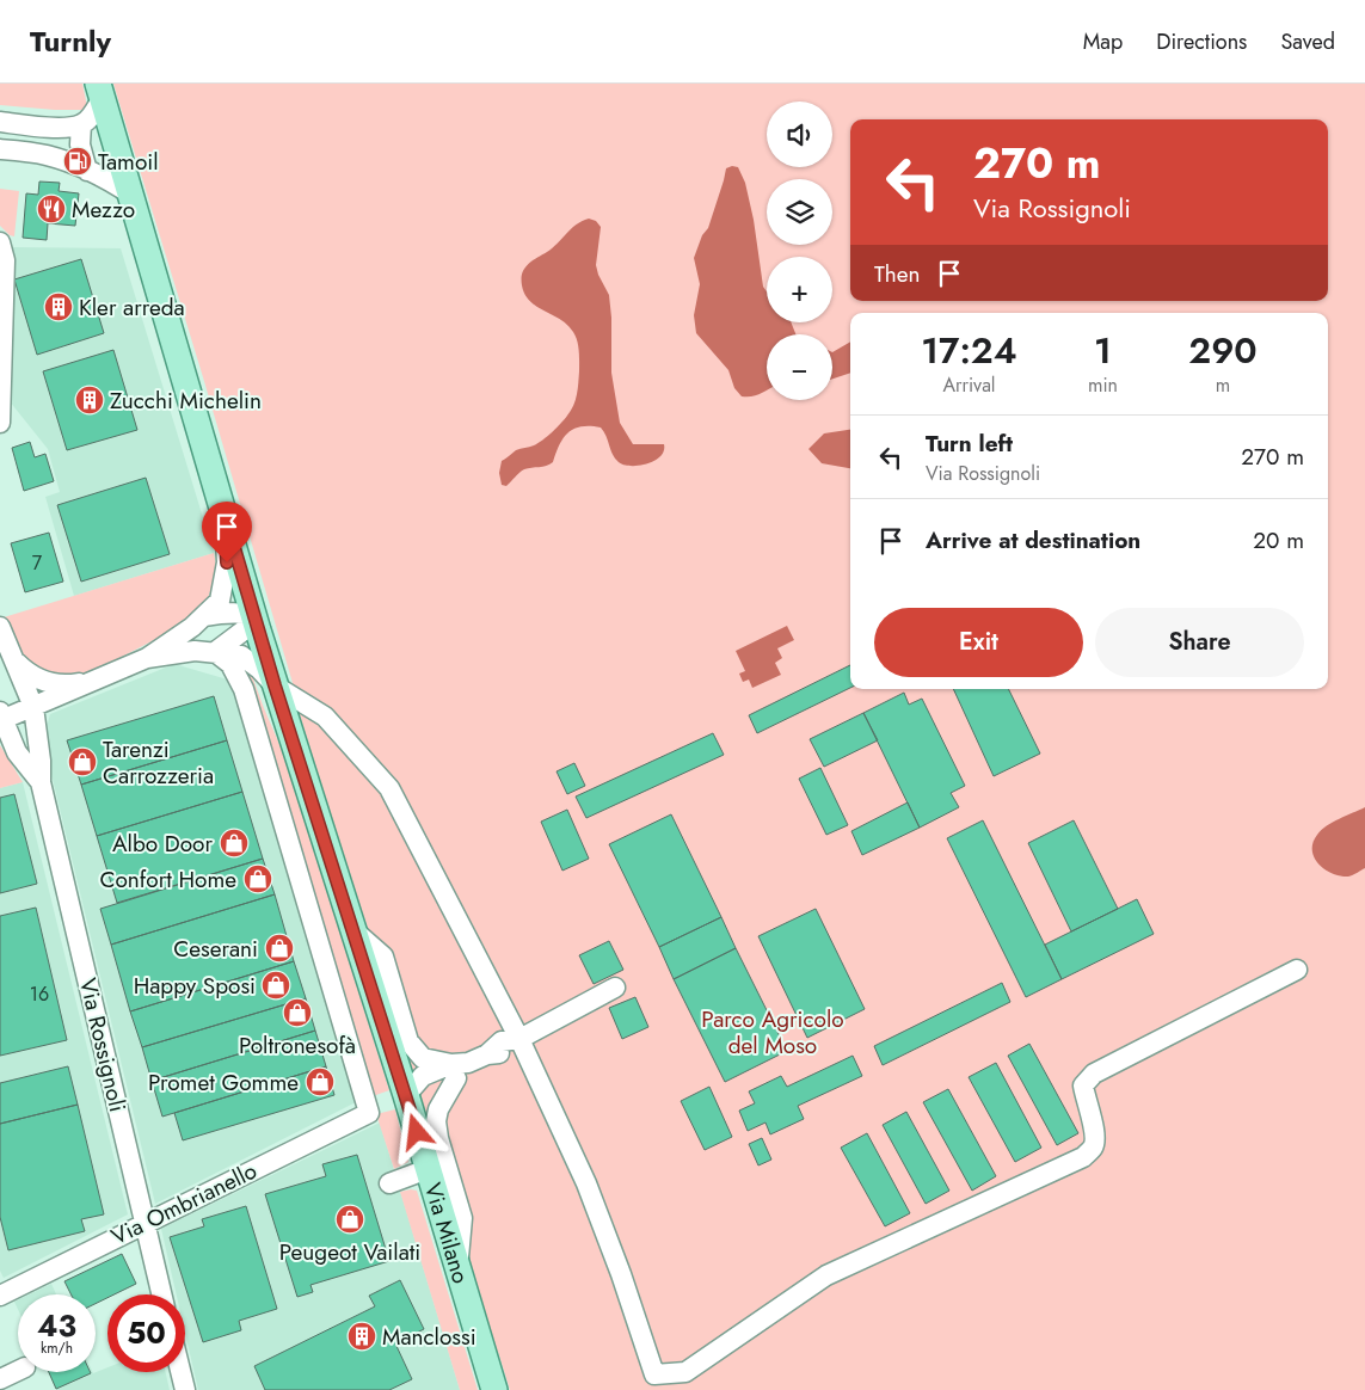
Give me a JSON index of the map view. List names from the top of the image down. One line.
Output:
{"streets":{"main road":["Via Milano"],"street":["Via Rossignoli","Via Ombrianello"]},"crossings":[["Via Rossignoli","Via Ombrianello"],["Via Rossignoli","Via Milano"]],"parks":["Parco Agricolo del Moso"],"places":{"fuel station":["Tamoil"],"restaurant":["Mezzo"],"building":["Kler arreda","Zucchi Michelin","Manclossi"],"shop":["Tarenzi Carrozzeria","Albo Door","Confort Home","Ceserani","Happy Sposi","Poltronesofà","Promet Gomme","Peugeot Vailati"]},"house_numbers":["7","16"],"page":{"header":"Turnly","nav":["Map","Directions","Saved"],"map_buttons":["+","−"],"turn":["270 m","Via Rossignoli"],"then":"Then","eta":["17:24","Arrival","1","min","290","m"],"list":[{"name":"Turn left","note":"Via Rossignoli","value":"270 m"},{"name":"Arrive at destination","value":"20 m"}],"buttons":["Exit","Share"],"speed":"43 km/h","limit":"50"}}
